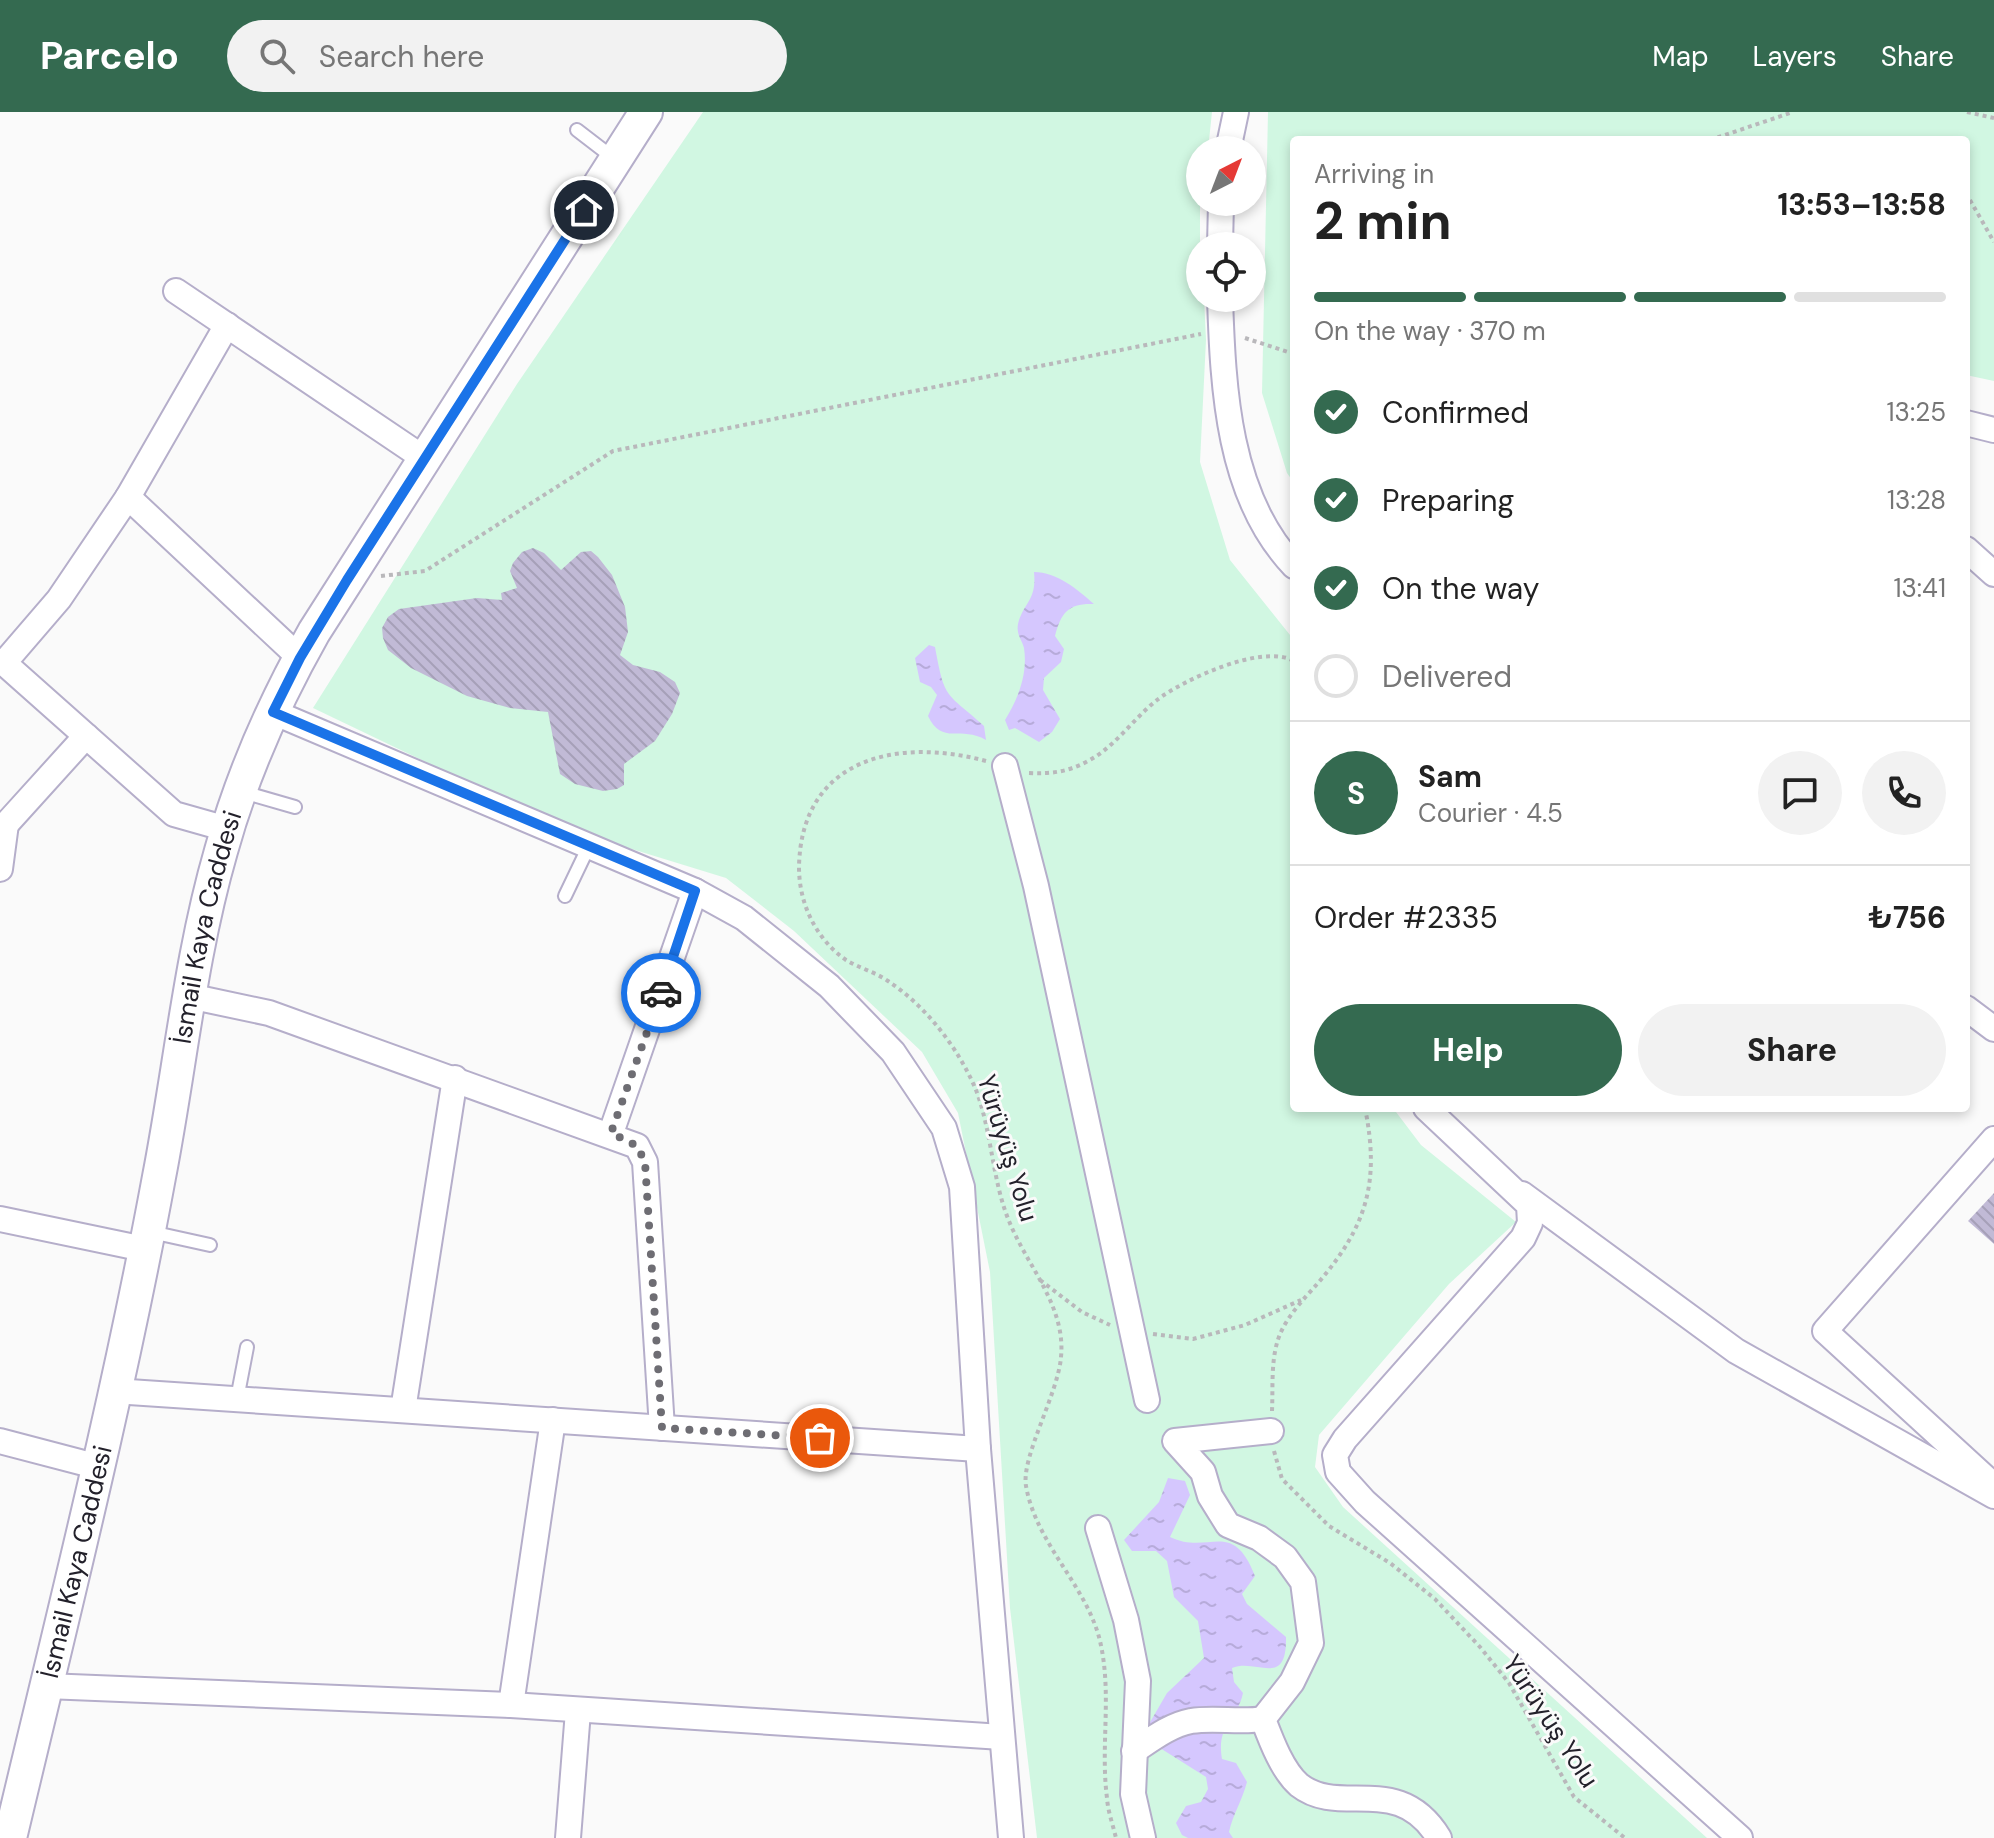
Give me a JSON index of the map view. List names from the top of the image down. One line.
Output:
{"streets":{"street":["İsmail Kaya Caddesi"],"path":["Yürüyüş Yolu"]},"north":"top right","page":{"header":"Parcelo","search":"Search here","nav":["Map","Layers","Share"],"heading":["2 min","Arriving in","13:53–13:58"],"panel":["Sam","Courier · 4.5","Order #2335","₺756"],"bar":"On the way · 370 m","list":[["Confirmed","13:25"],["Preparing","13:28"],["On the way","13:41"],"Delivered"],"round":"S","buttons":["Help","Share"]}}
